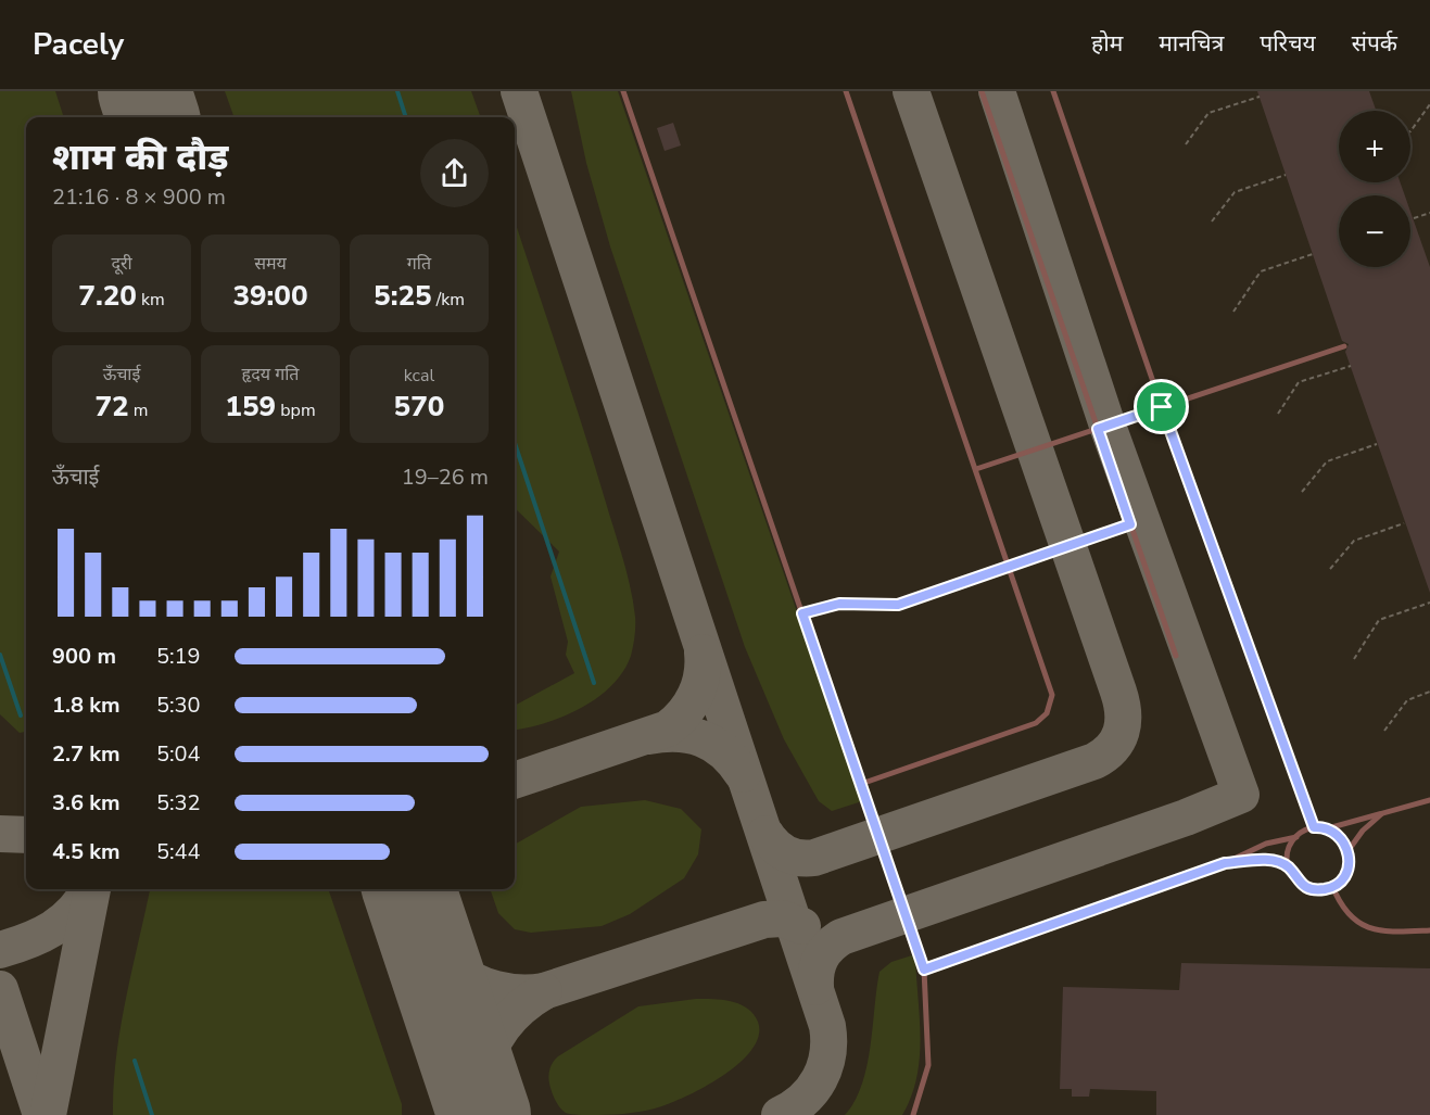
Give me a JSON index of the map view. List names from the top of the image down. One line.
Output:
{"page":{"header":"Pacely","nav":["होम","मानचित्र","परिचय","संपर्क"],"map_buttons":["+","−"],"heading":["शाम की दौड़","21:16 · 8 × 900 m"],"stats":[["दूरी","7.20 km"],["समय","39:00"],["गति","5:25 /km"],["ऊँचाई","72 m"],["हृदय गति","159 bpm"],["kcal","570"]],"chart":["ऊँचाई","19–26 m"],"list":[{"name":"900 m","note":"5:19"},{"name":"1.8 km","note":"5:30"},{"name":"2.7 km","note":"5:04"},{"name":"3.6 km","note":"5:32"},{"name":"4.5 km","note":"5:44"}]}}
